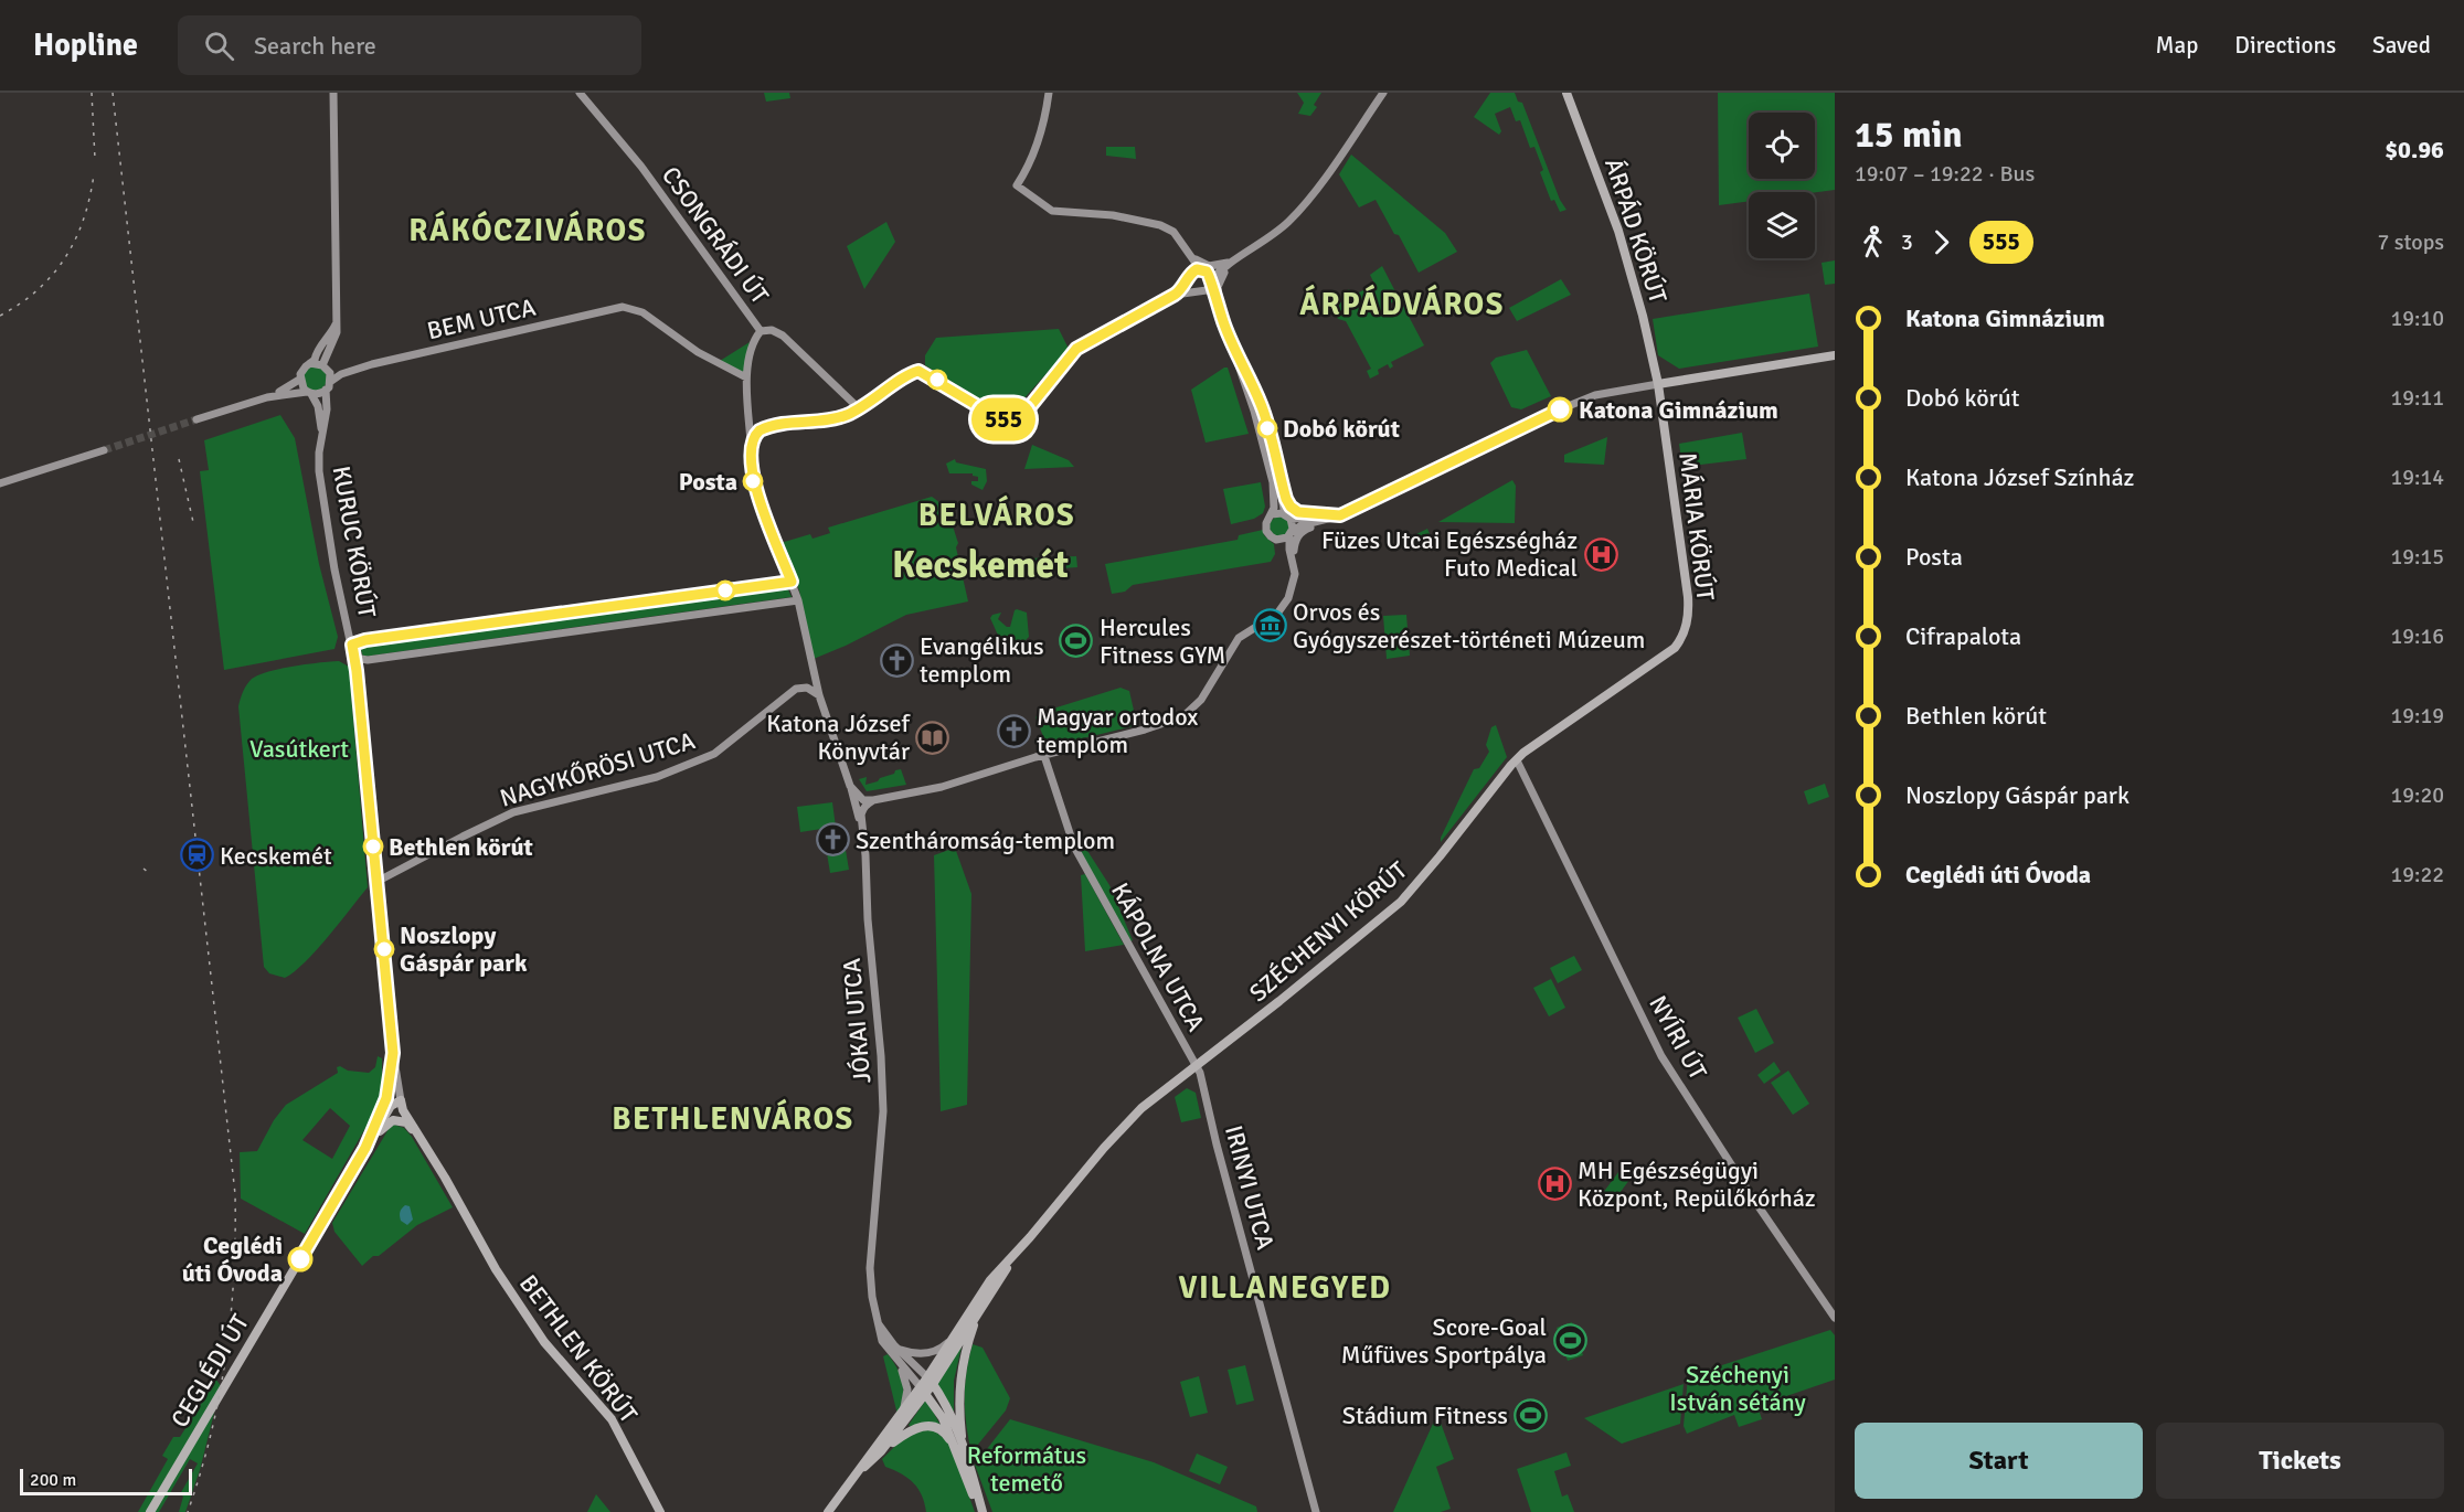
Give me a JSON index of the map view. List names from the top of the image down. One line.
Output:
{"streets":{"main road":["ÁRPÁD KÖRÚT","MÁRIA KÖRÚT","SZÉCHENYI KÖRÚT","BETHLEN KÖRÚT","CEGLÉDI ÚT"],"street":["CSONGRÁDI ÚT","BEM UTCA","KURUC KÖRÚT","NAGYKŐRÖSI UTCA","KÁPOLNA UTCA","JÓKAI UTCA","NYÍRI ÚT","IRINYI UTCA"]},"crossings":[["ÁRPÁD KÖRÚT","MÁRIA KÖRÚT"],["BEM UTCA","KURUC KÖRÚT"],["MÁRIA KÖRÚT","SZÉCHENYI KÖRÚT"],["SZÉCHENYI KÖRÚT","KÁPOLNA UTCA"],["SZÉCHENYI KÖRÚT","JÓKAI UTCA"],["SZÉCHENYI KÖRÚT","NYÍRI ÚT"],["SZÉCHENYI KÖRÚT","IRINYI UTCA"],["KÁPOLNA UTCA","IRINYI UTCA"]],"districts":["RÁKÓCZIVÁROS","ÁRPÁDVÁROS","BELVÁROS","Kecskemét","BETHLENVÁROS","VILLANEGYED"],"parks":["Vasútkert","Széchenyi István sétány","Református temető"],"places":{"other":["Katona Gimnázium","Dobó körút","Posta","Bethlen körút","Noszlopy Gáspár park","Ceglédi úti Óvoda"],"hospital":["Füzes Utcai Egészségház Futo Medical","MH Egészségügyi Központ, Repülőkórház"],"museum":["Orvos és Gyógyszerészet-történeti Múzeum"],"sports":["Hercules Fitness GYM","Score-Goal Műfüves Sportpálya","Stádium Fitness"],"church":["Evangélikus templom","Magyar ortodox templom","Szentháromság-templom"],"library":["Katona József Könyvtár"],"station":["Kecskemét"]},"lines":["bus line 555"],"scale_bar":"200 m","page":{"header":"Hopline","search":"Search here","nav":["Map","Directions","Saved"],"on_map":"555","heading":["15 min","19:07 – 19:22 · Bus","$0.96"],"legs":["3","555","7 stops"],"list":[{"name":"Katona Gimnázium","value":"19:10"},{"name":"Dobó körút","value":"19:11"},{"name":"Katona József Színház","value":"19:14"},{"name":"Posta","value":"19:15"},{"name":"Cifrapalota","value":"19:16"},{"name":"Bethlen körút","value":"19:19"},{"name":"Noszlopy Gáspár park","value":"19:20"},{"name":"Ceglédi úti Óvoda","value":"19:22"}],"buttons":["Start","Tickets"],"scale":"200 m"}}
